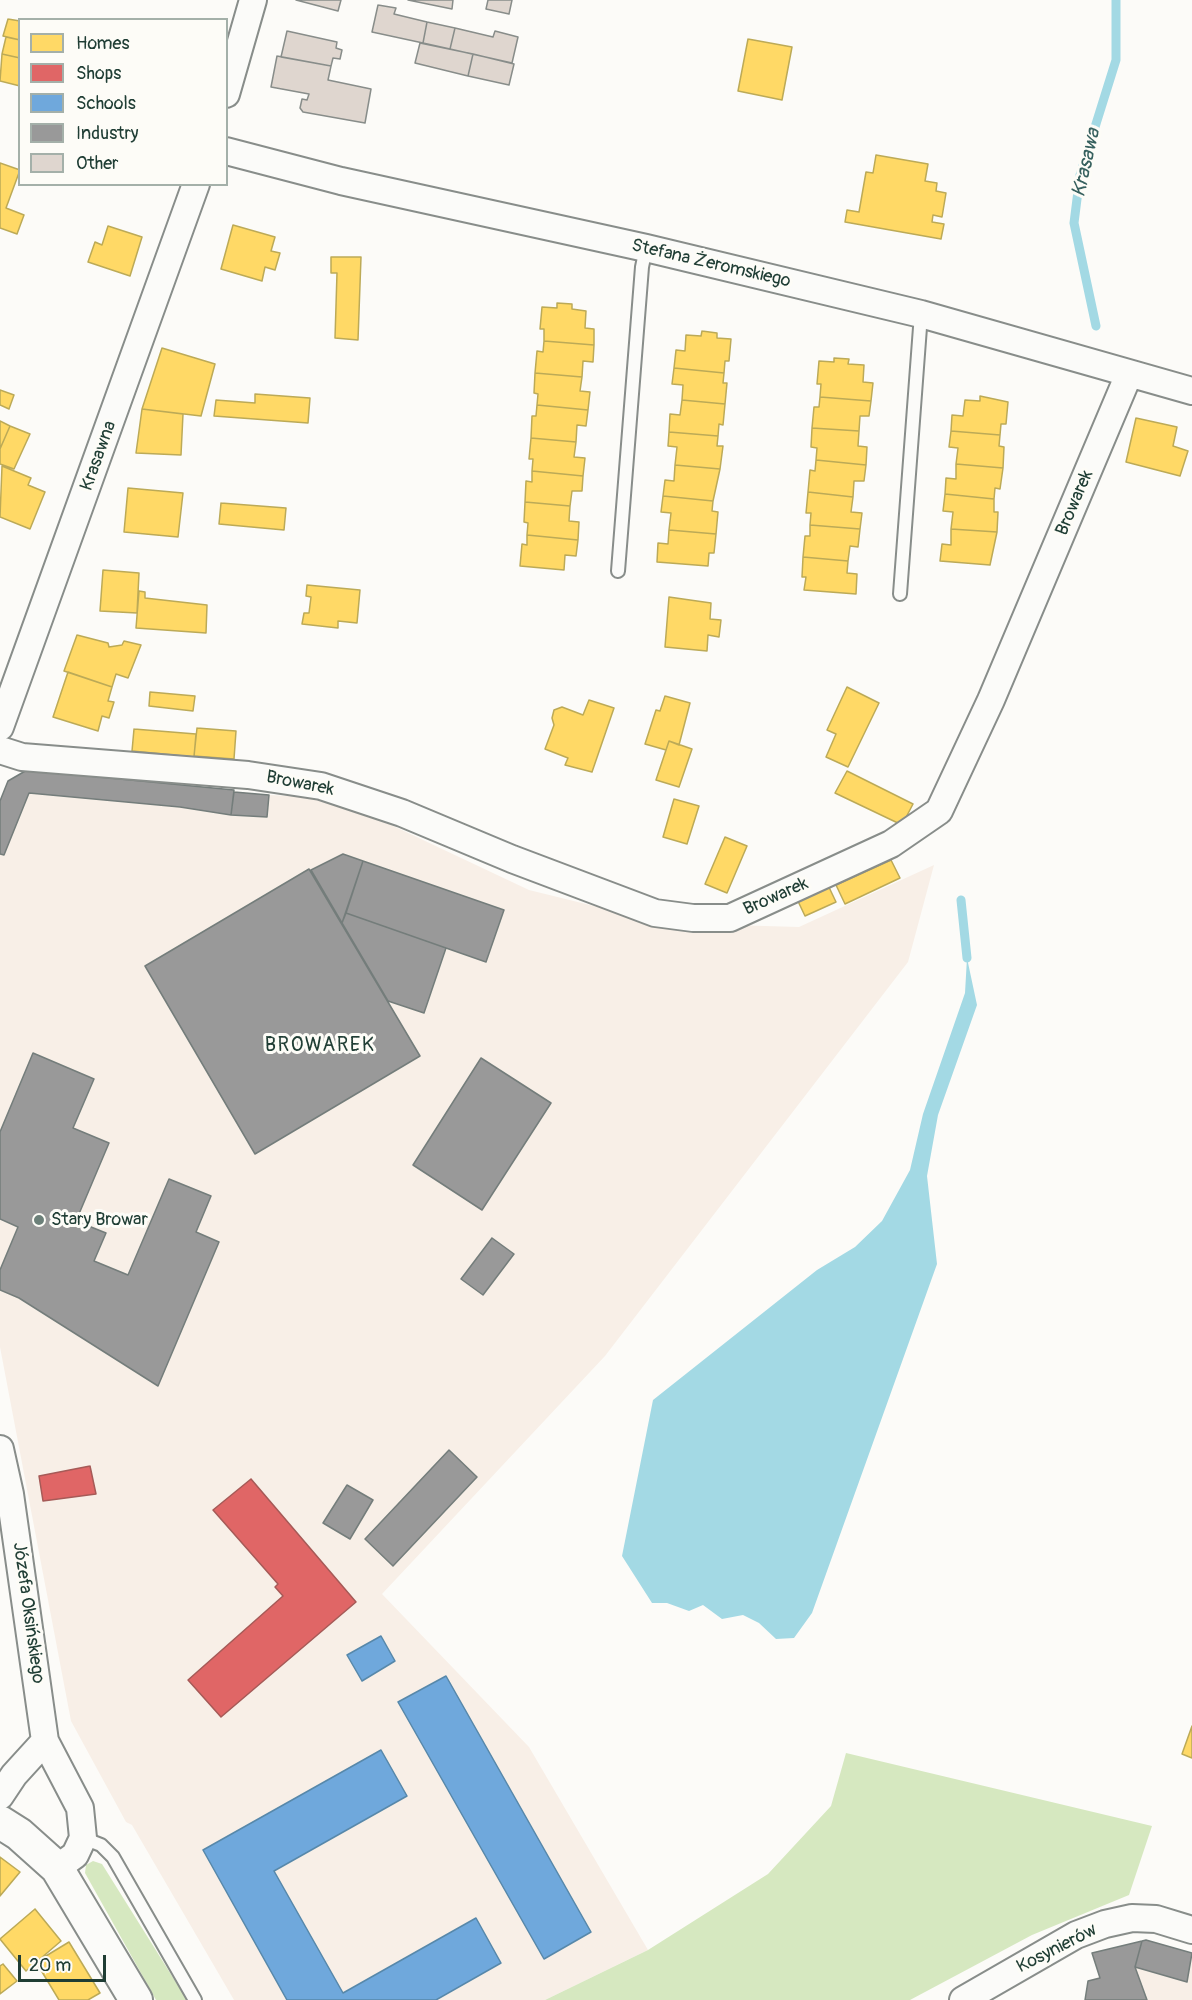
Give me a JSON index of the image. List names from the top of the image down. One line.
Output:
{"streets":{"street":["Stefana Żeromskiego","Krasawna","Browarek","Józefa Oksińskiego","Kosynierów"]},"crossings":[["Stefana Żeromskiego","Browarek"]],"districts":["BROWAREK"],"water":["Krasawa"],"places":["Stary Browar"],"legend":["Homes","Shops","Schools","Industry","Other"],"scale_bar":"20 m"}
